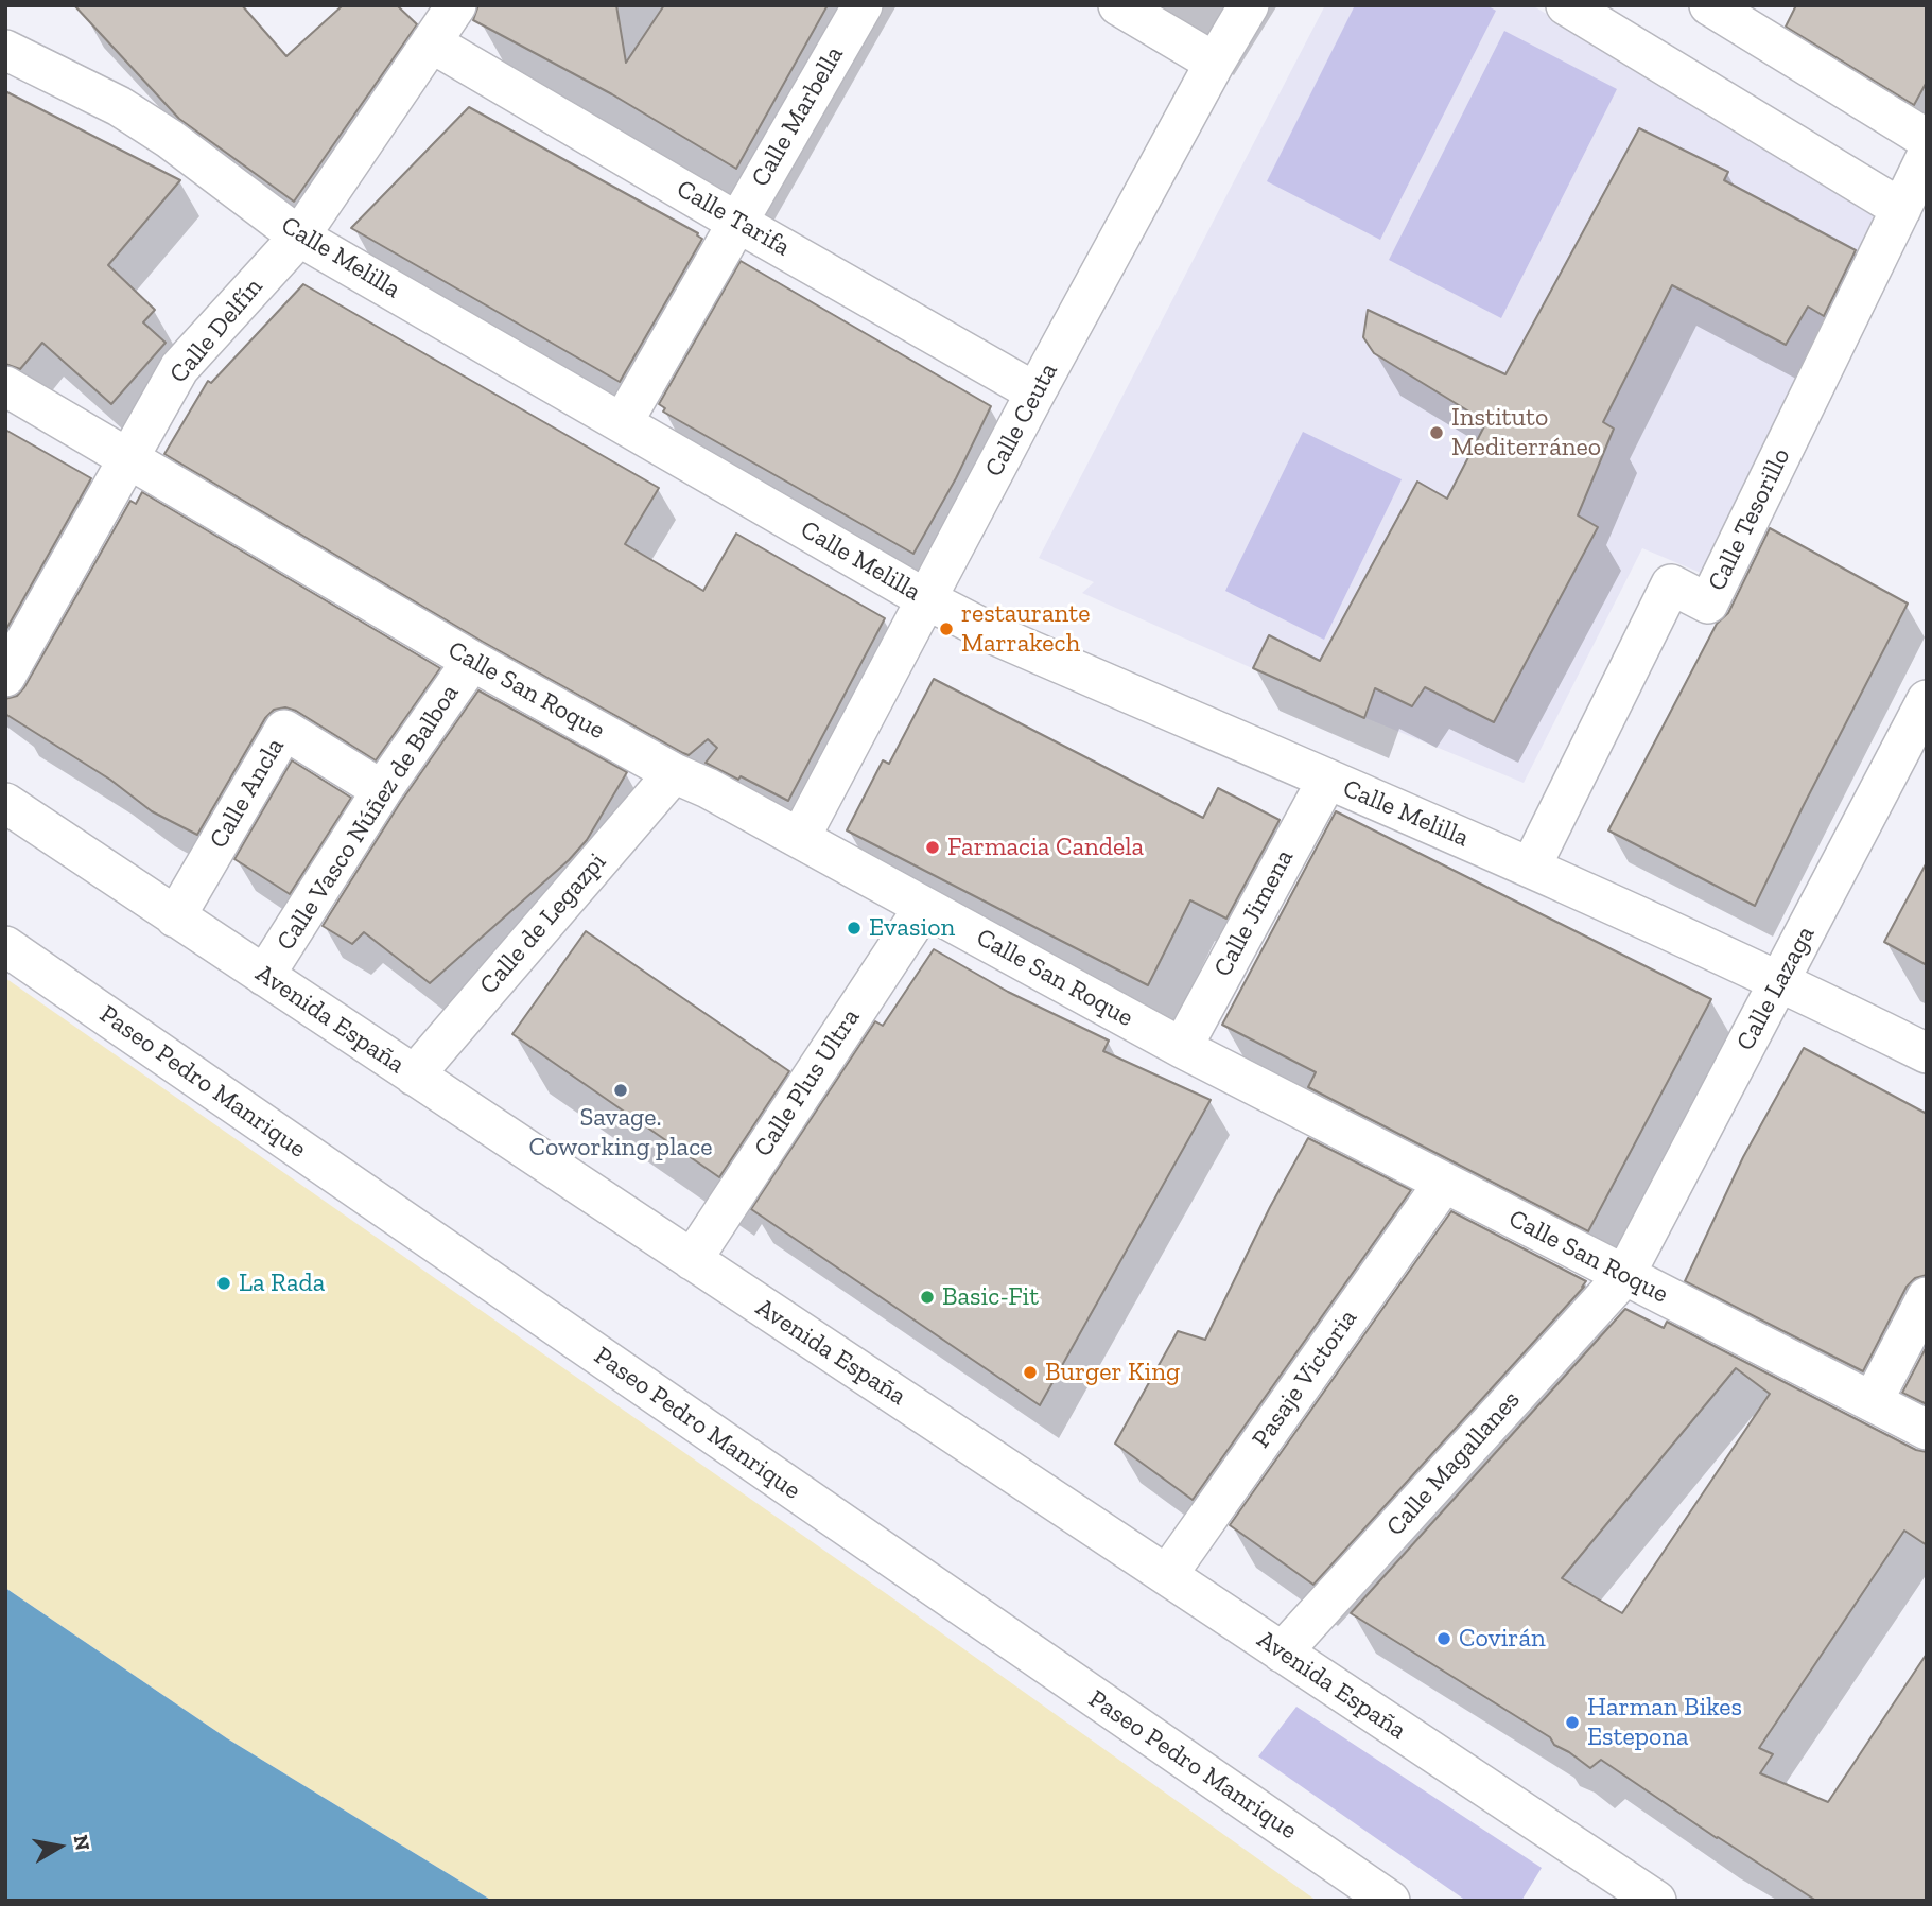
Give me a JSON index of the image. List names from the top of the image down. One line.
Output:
{"streets":{"street":["Calle Marbella","Calle Tarifa","Calle Melilla","Calle Delfín","Calle Ceuta","Calle Tesorillo","Calle San Roque","Calle Ancla","Calle Vasco Núñez de Balboa","Calle Jimena","Calle de Legazpi","Calle Lazaga","Avenida España","Paseo Pedro Manrique","Calle Plus Ultra","Pasaje Victoria","Calle Magallanes"]},"crossings":[["Calle Marbella","Calle Tarifa"],["Calle Marbella","Calle Melilla"],["Calle Tarifa","Calle Delfín"],["Calle Tarifa","Calle Ceuta"],["Calle Melilla","Calle Delfín"],["Calle Melilla","Calle Ceuta"],["Calle Melilla","Calle Tesorillo"],["Calle Melilla","Calle Jimena"],["Calle Melilla","Calle Lazaga"],["Calle Delfín","Calle San Roque"],["Calle Ceuta","Calle San Roque"],["Calle San Roque","Calle Vasco Núñez de Balboa"],["Calle San Roque","Calle Jimena"],["Calle San Roque","Calle de Legazpi"],["Calle San Roque","Calle Lazaga"],["Calle San Roque","Calle Plus Ultra"],["Calle San Roque","Pasaje Victoria"],["Calle San Roque","Calle Magallanes"],["Calle Ancla","Calle Vasco Núñez de Balboa"],["Calle Ancla","Avenida España"],["Calle Vasco Núñez de Balboa","Avenida España"],["Calle de Legazpi","Avenida España"],["Calle Lazaga","Calle Magallanes"],["Avenida España","Calle Plus Ultra"],["Avenida España","Pasaje Victoria"],["Avenida España","Calle Magallanes"]],"places":["Instituto Mediterráneo","restaurante Marrakech","Farmacia Candela","Evasion","Savage. Coworking place","La Rada","Basic-Fit","Burger King","Covirán","Harman Bikes Estepona"],"north":"right"}
